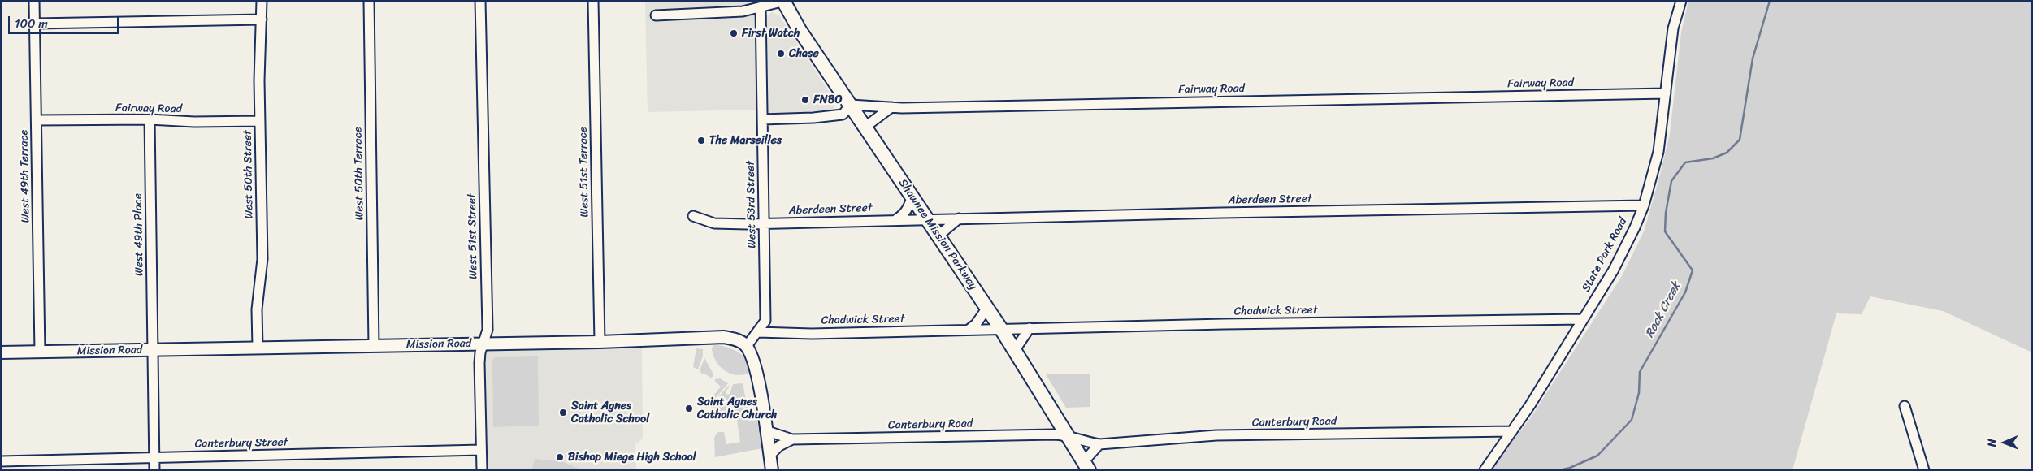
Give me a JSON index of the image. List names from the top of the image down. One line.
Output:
{"streets":{"highway":["Shawnee Mission Parkway"],"main road":["Mission Road"],"street":["Fairway Road","West 51st Terrace","West 50th Terrace","West 50th Street","West 49th Terrace","Aberdeen Street","West 53rd Street","West 49th Place","West 51st Street","State Park Road","Chadwick Street","Canterbury Road","Canterbury Street"]},"crossings":[["Fairway Road","West 50th Street"],["Fairway Road","West 49th Terrace"],["Fairway Road","West 49th Place"],["Fairway Road","Shawnee Mission Parkway"],["Fairway Road","State Park Road"],["West 51st Terrace","Mission Road"],["West 50th Terrace","Mission Road"],["West 50th Street","Mission Road"],["West 49th Terrace","Mission Road"],["Aberdeen Street","West 53rd Street"],["Aberdeen Street","Shawnee Mission Parkway"],["Aberdeen Street","State Park Road"],["West 53rd Street","Chadwick Street"],["West 53rd Street","Mission Road"],["West 49th Place","Mission Road"],["Shawnee Mission Parkway","Chadwick Street"],["Shawnee Mission Parkway","Canterbury Road"],["West 51st Street","Mission Road"],["West 51st Street","Canterbury Street"],["State Park Road","Chadwick Street"],["State Park Road","Canterbury Road"]],"water":["Rock Creek"],"places":["First Watch","Chase","FNBO","The Marseilles","Saint Agnes Catholic Church","Saint Agnes Catholic School","Bishop Miege High School"],"scale_bar":"100 m","north":"left"}
